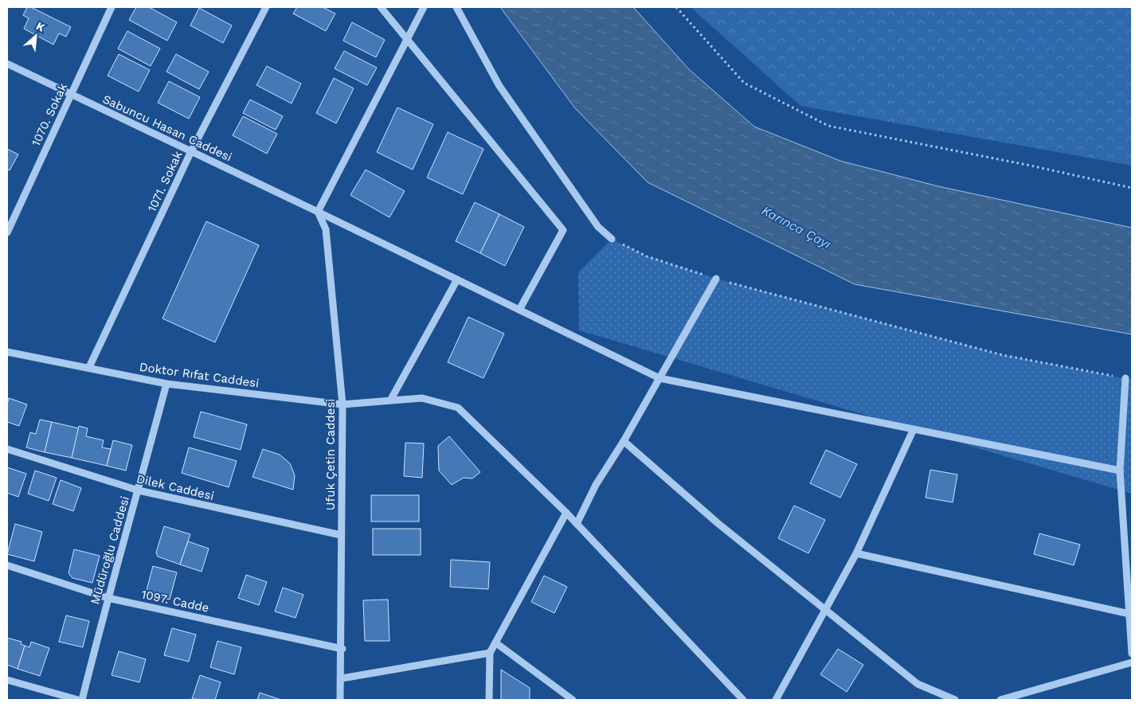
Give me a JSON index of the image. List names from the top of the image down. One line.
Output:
{"streets":{"street":["1070. Sokak","Sabuncu Hasan Caddesi","1071. Sokak","Doktor Rıfat Caddesi","Ufuk Çetin Caddesi","Dilek Caddesi","Müdüroğlu Caddesi","1097. Cadde"]},"crossings":[["1070. Sokak","Sabuncu Hasan Caddesi"],["Sabuncu Hasan Caddesi","1071. Sokak"],["Sabuncu Hasan Caddesi","Ufuk Çetin Caddesi"],["1071. Sokak","Doktor Rıfat Caddesi"],["Doktor Rıfat Caddesi","Ufuk Çetin Caddesi"],["Doktor Rıfat Caddesi","Müdüroğlu Caddesi"],["Ufuk Çetin Caddesi","Dilek Caddesi"],["Ufuk Çetin Caddesi","1097. Cadde"],["Dilek Caddesi","Müdüroğlu Caddesi"],["Müdüroğlu Caddesi","1097. Cadde"]],"water":["Karınca Çayı"],"north":"top right"}
